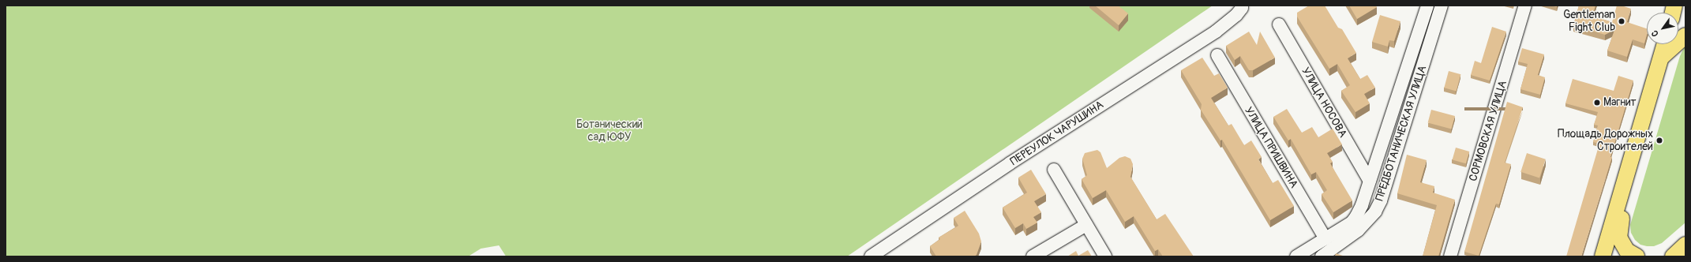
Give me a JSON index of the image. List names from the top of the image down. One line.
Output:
{"streets":{"street":["УЛИЦА НОСОВА","СОРМОВСКАЯ УЛИЦА","ПЕРЕУЛОК ЧАРУШИНА","ПРЕДБОТАНИЧЕСКАЯ УЛИЦА","УЛИЦА ПРИШВИНА"]},"crossings":[["УЛИЦА НОСОВА","ПРЕДБОТАНИЧЕСКАЯ УЛИЦА"],["ПРЕДБОТАНИЧЕСКАЯ УЛИЦА","УЛИЦА ПРИШВИНА"]],"parks":["Ботанический сад ЮФУ"],"places":["Gentleman Fight Club","Магнит","Площадь Дорожных Строителей"],"north":"bottom left"}
